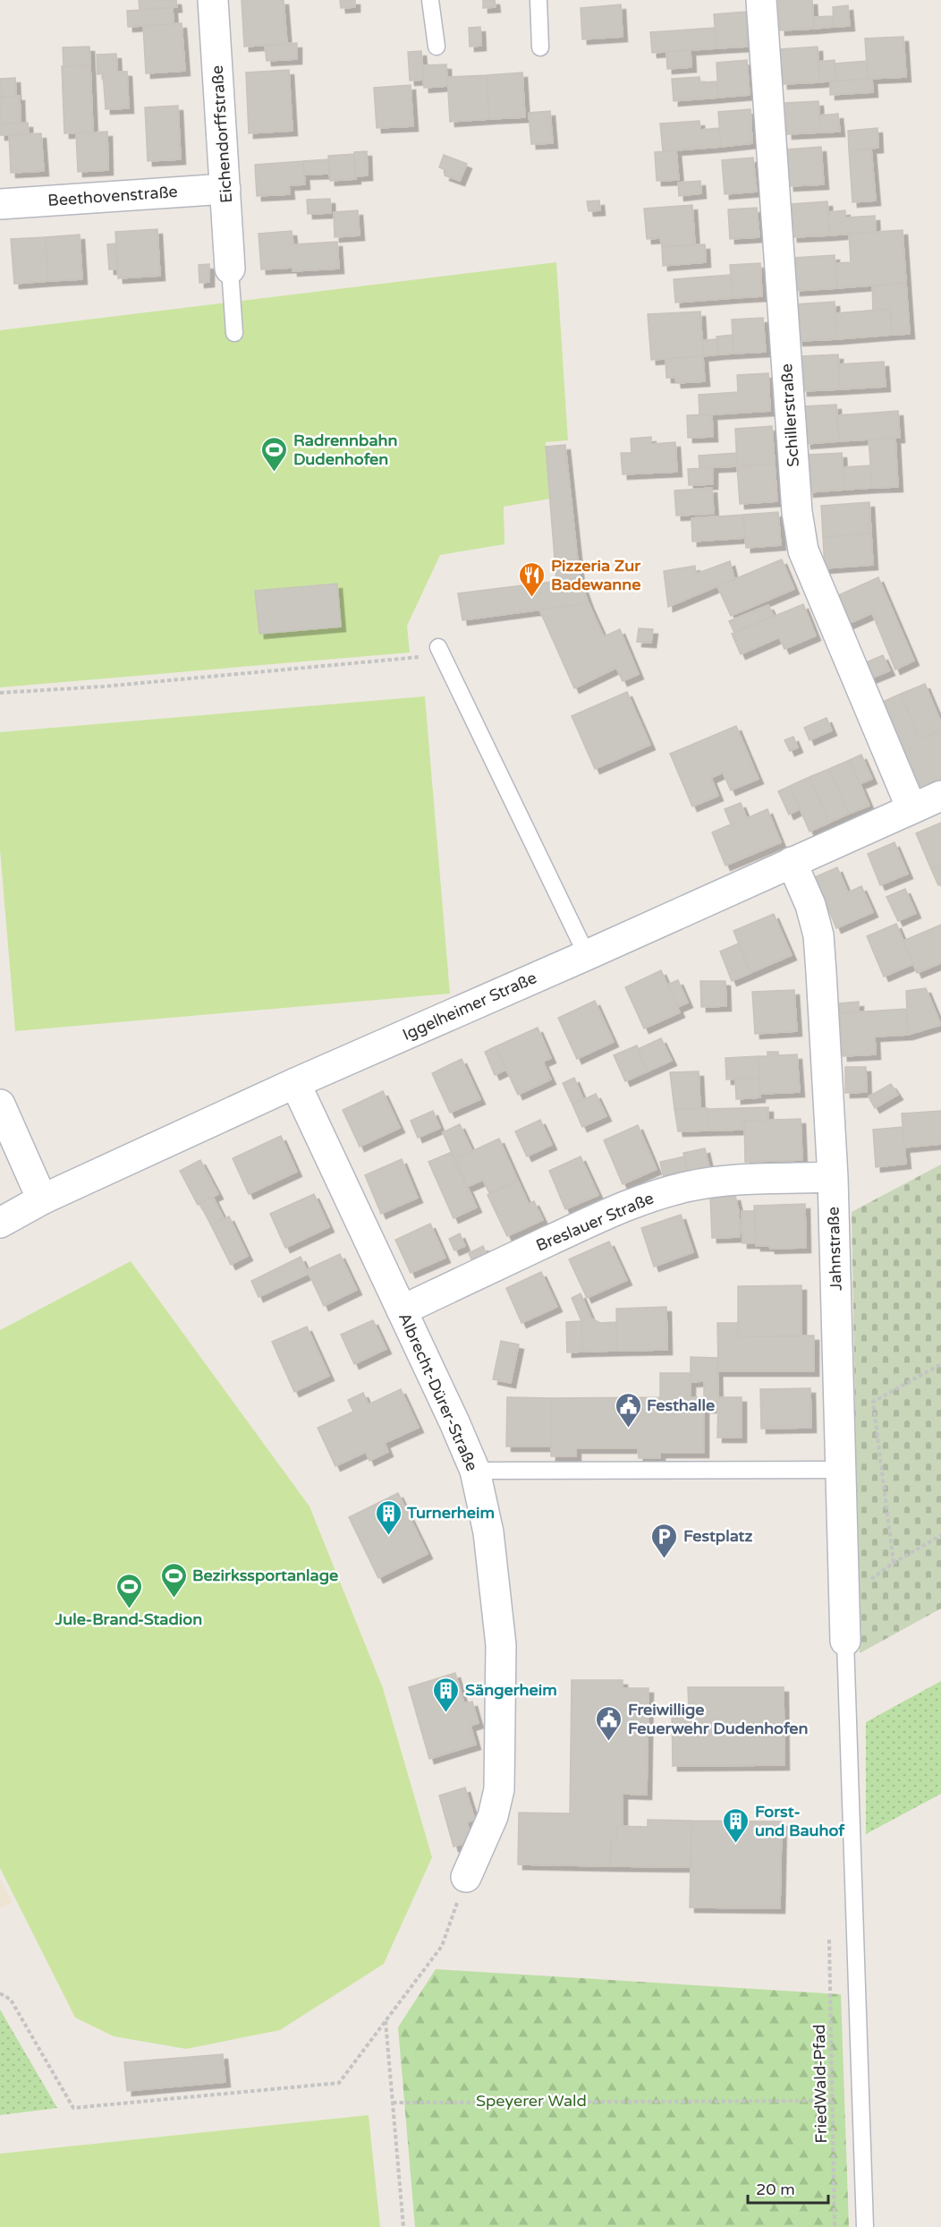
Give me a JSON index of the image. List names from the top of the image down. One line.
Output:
{"streets":{"street":["Eichendorffstraße","Beethovenstraße","Schillerstraße","Iggelheimer Straße","Breslauer Straße","Jahnstraße","Albrecht-Dürer-Straße"],"path":["FriedWald-Pfad"]},"crossings":[["Eichendorffstraße","Beethovenstraße"],["Schillerstraße","Iggelheimer Straße"],["Iggelheimer Straße","Jahnstraße"],["Iggelheimer Straße","Albrecht-Dürer-Straße"],["Breslauer Straße","Jahnstraße"],["Breslauer Straße","Albrecht-Dürer-Straße"]],"parks":["Speyerer Wald"],"places":{"sports":["Radrennbahn Dudenhofen","Bezirkssportanlage","Jule-Brand-Stadion"],"restaurant":["Pizzeria Zur Badewanne"],"public building":["Festhalle","Freiwillige Feuerwehr Dudenhofen"],"building":["Turnerheim","Sängerheim","Forst- und Bauhof"],"parking":["Festplatz"]},"scale_bar":"20 m"}
